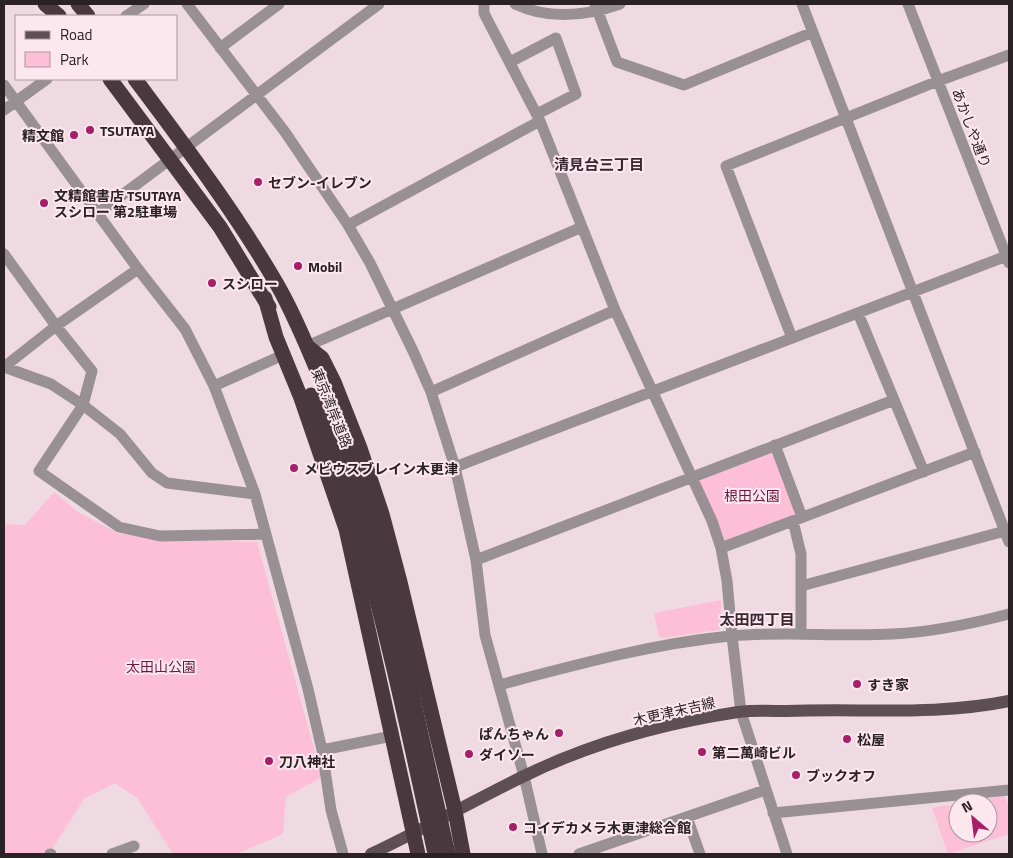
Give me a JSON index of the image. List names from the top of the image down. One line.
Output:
{"streets":{"highway":["東京湾岸道路"],"main road":["木更津末吉線"],"street":["あかしや通り"]},"districts":["清見台三丁目","太田四丁目"],"parks":["根田公園","太田山公園"],"places":["TSUTAYA","精文館","セブン-イレブン","文精館書店 TSUTAYA スシロー 第2駐車場","Mobil","スシロー","メビウスブレイン木更津","すき家","ぱんちゃん","松屋","第二萬崎ビル","ダイソー","刀八神社","ブックオフ","コイデカメラ木更津総合館"],"legend":["Road","Park"],"north":"top left"}
